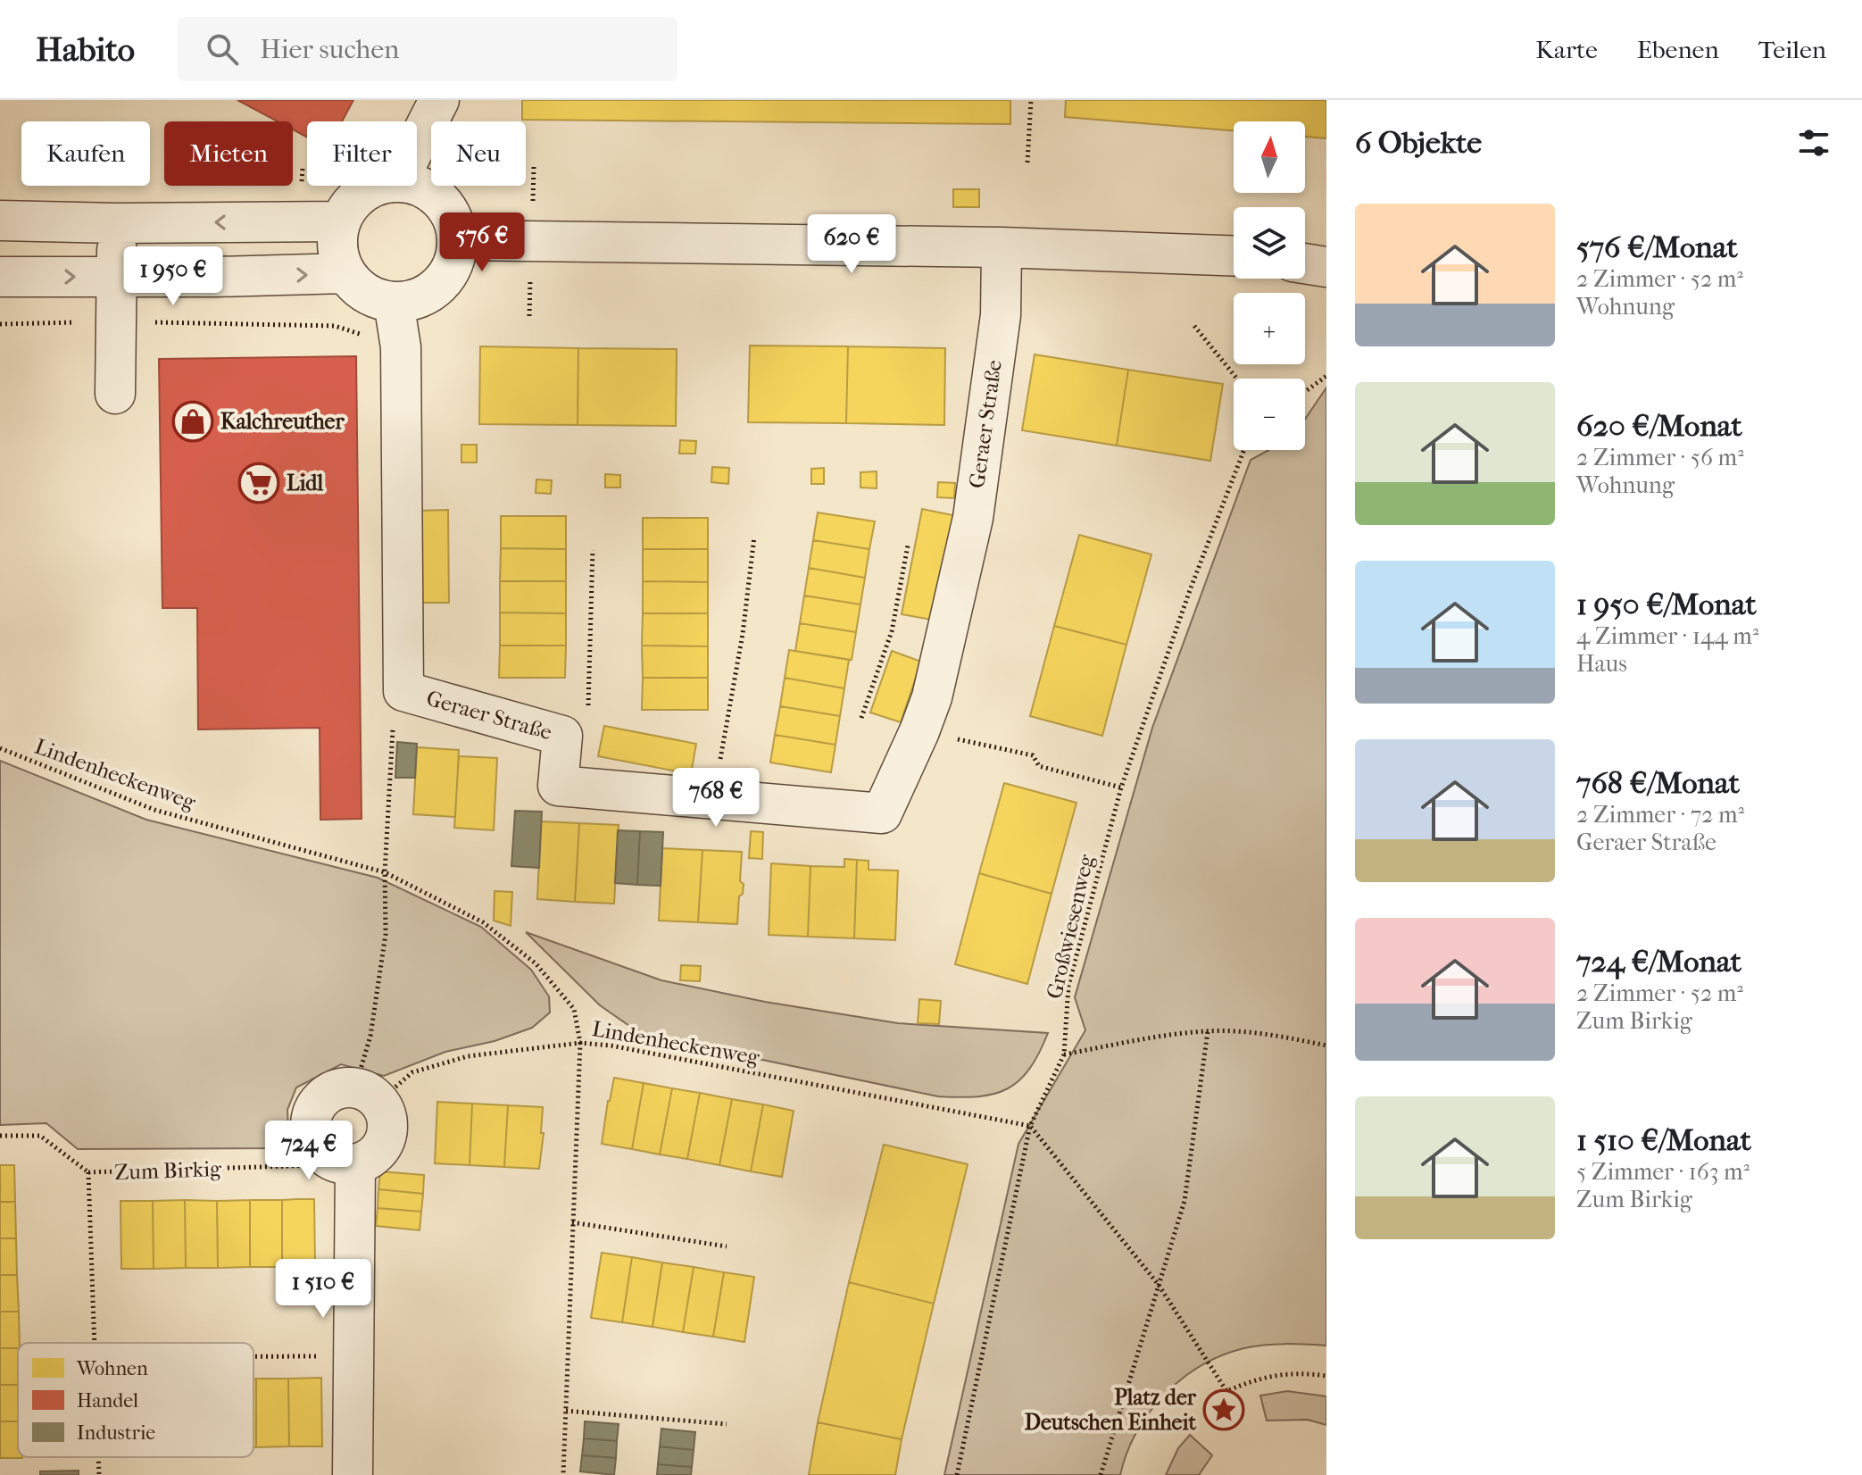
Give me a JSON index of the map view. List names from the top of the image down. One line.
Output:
{"streets":{"street":["Geraer Straße"],"path":["Lindenheckenweg","Großwiesenweg","Zum Birkig"]},"crossings":[["Lindenheckenweg","Großwiesenweg"]],"places":{"shop":["Kalchreuther"],"supermarket":["Lidl"],"place":["Platz der Deutschen Einheit"]},"legend":["Wohnen","Handel","Industrie"],"north":"top","page":{"header":"Habito","search":"Hier suchen","nav":["Karte","Ebenen","Teilen"],"heading":"6 Objekte","map_buttons":["+","−"],"chip":["Kaufen","Mieten","Filter","Neu"],"list":[{"name":"576 €/Monat","note":"2 Zimmer · 52 m² · Wohnung"},{"name":"620 €/Monat","note":"2 Zimmer · 56 m² · Wohnung"},{"name":"1 950 €/Monat","note":"4 Zimmer · 144 m² · Haus"},{"name":"768 €/Monat","note":"2 Zimmer · 72 m² · Geraer Straße"},{"name":"724 €/Monat","note":"2 Zimmer · 52 m² · Zum Birkig"},{"name":"1 510 €/Monat","note":"5 Zimmer · 163 m² · Zum Birkig"}],"price":["576 €","620 €","1 950 €","768 €","724 €","1 510 €"]}}
